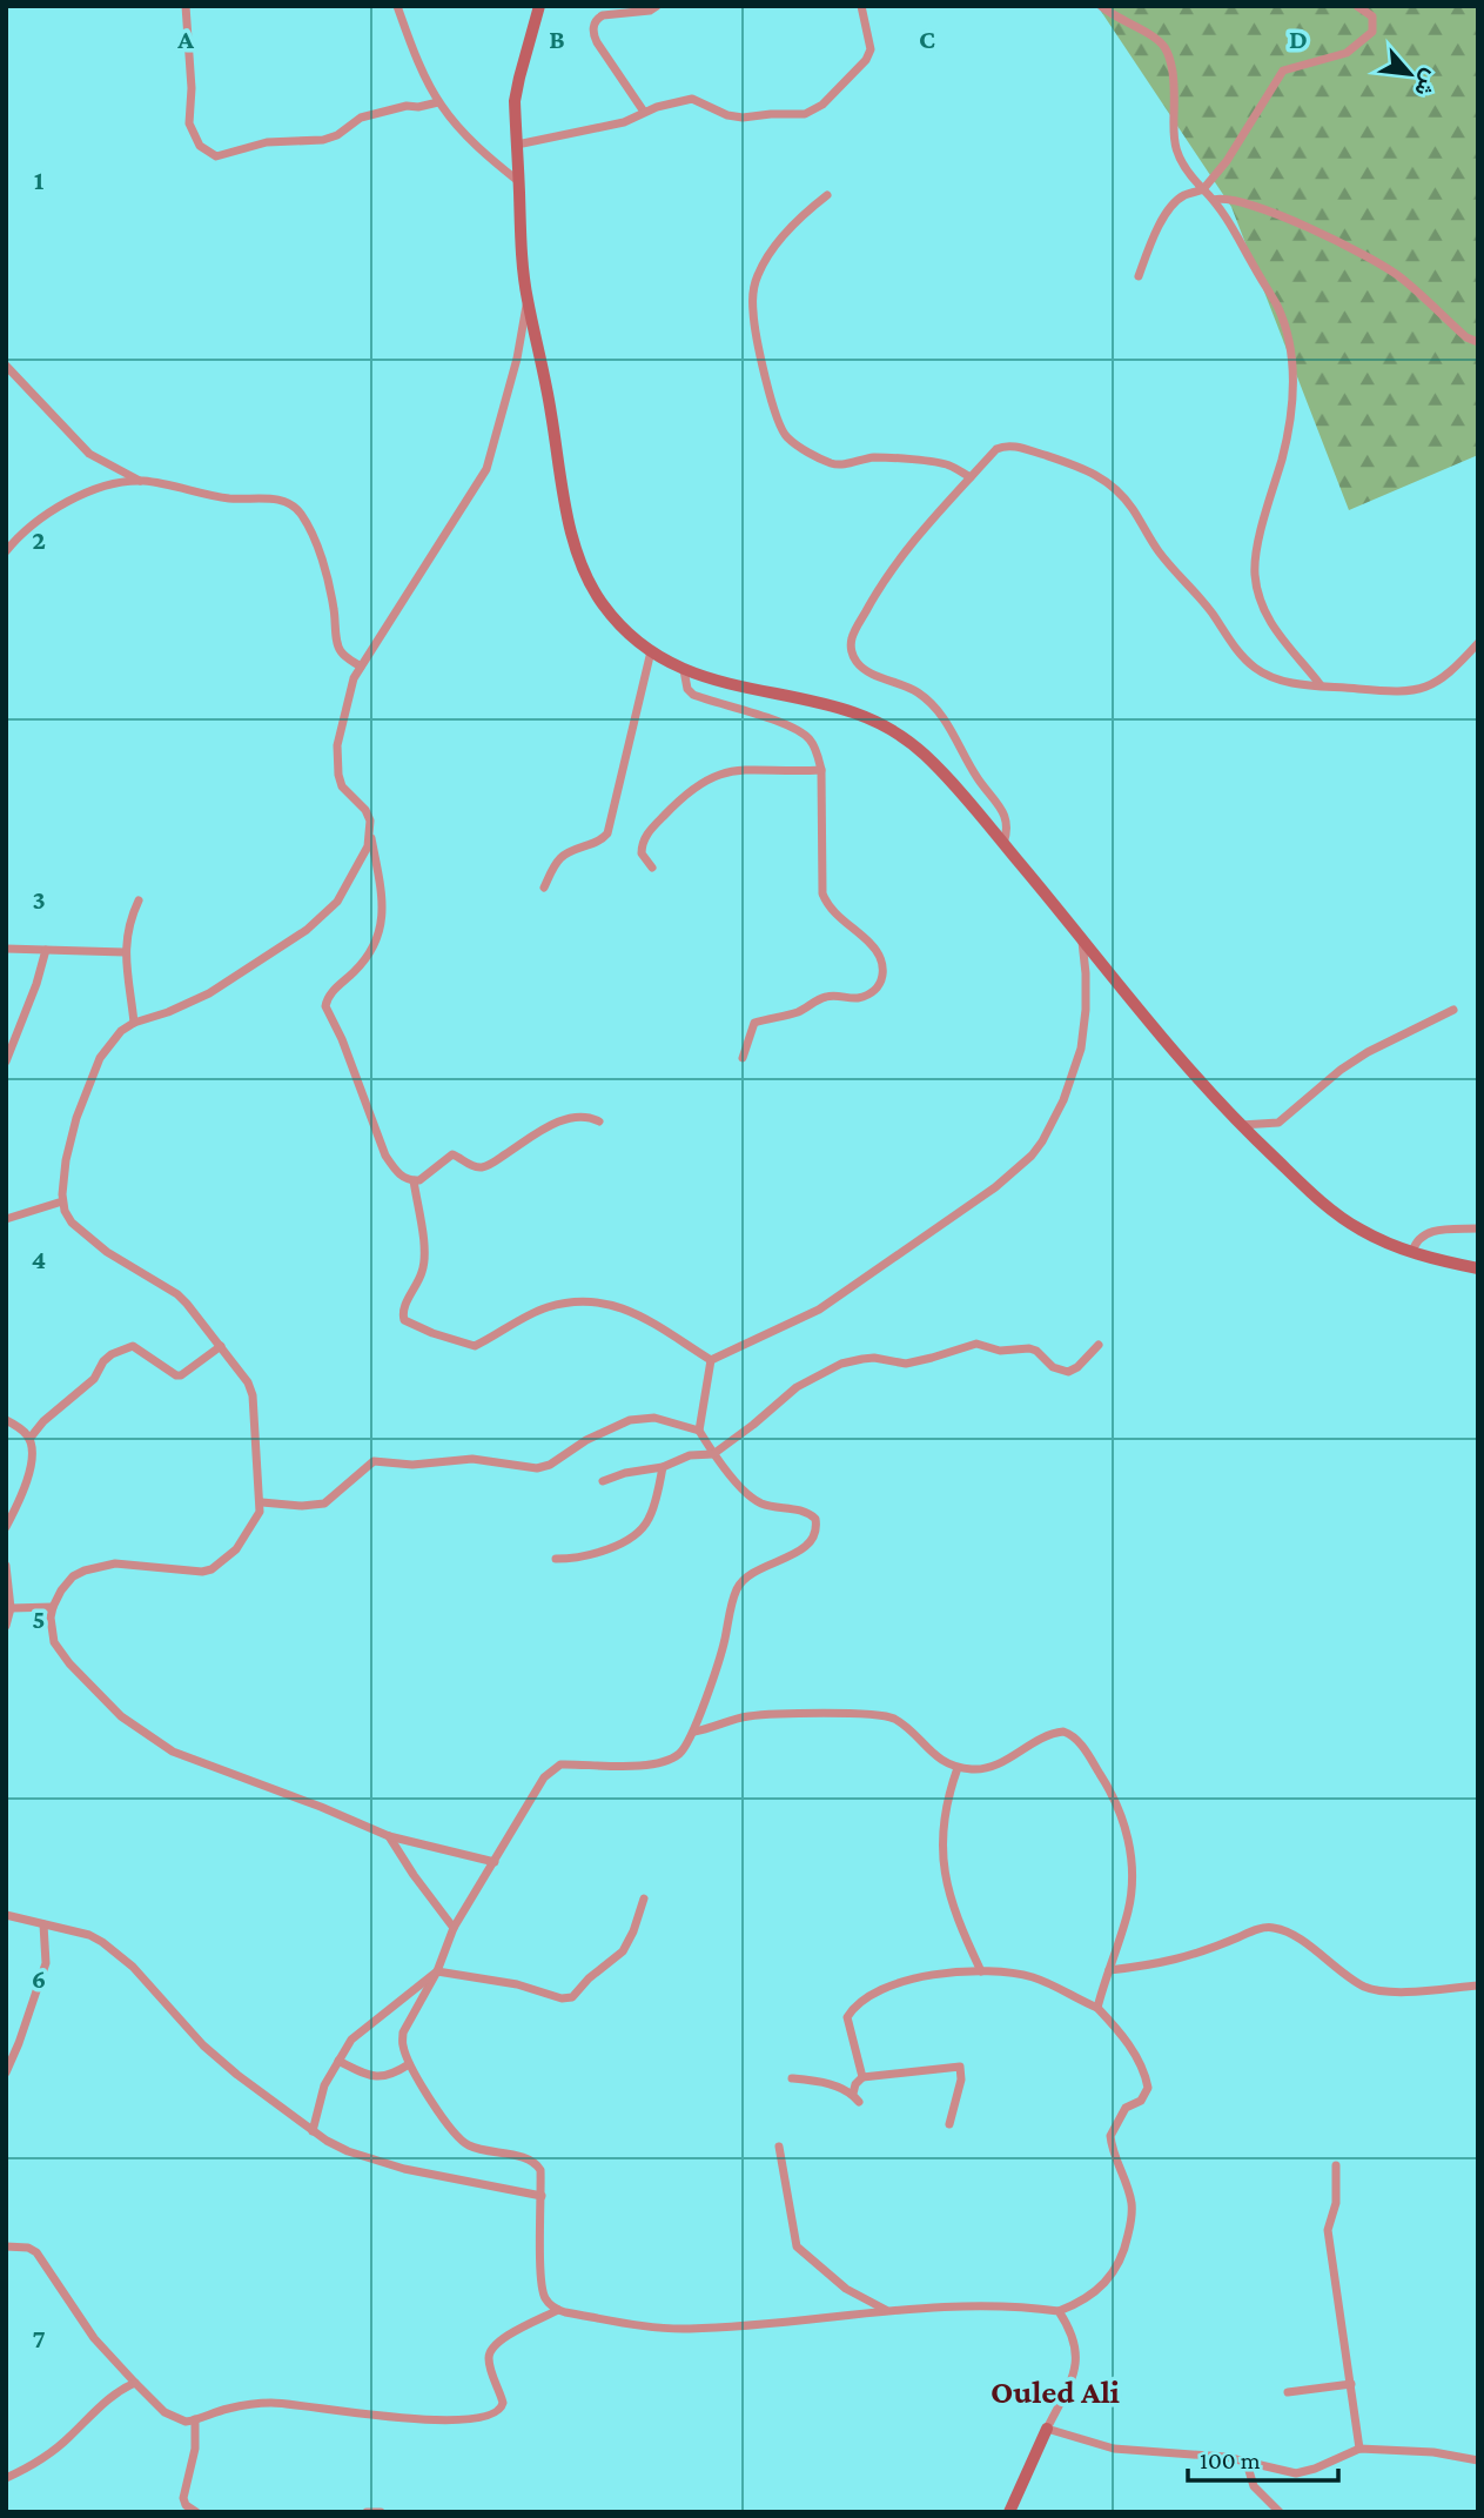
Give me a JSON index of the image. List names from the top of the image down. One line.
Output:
{"districts":["Ouled Ali"],"scale_bar":"100 m","north":"bottom right","grid":{"columns":["A","B","C","D"],"rows":["1","2","3","4","5","6","7"]}}
